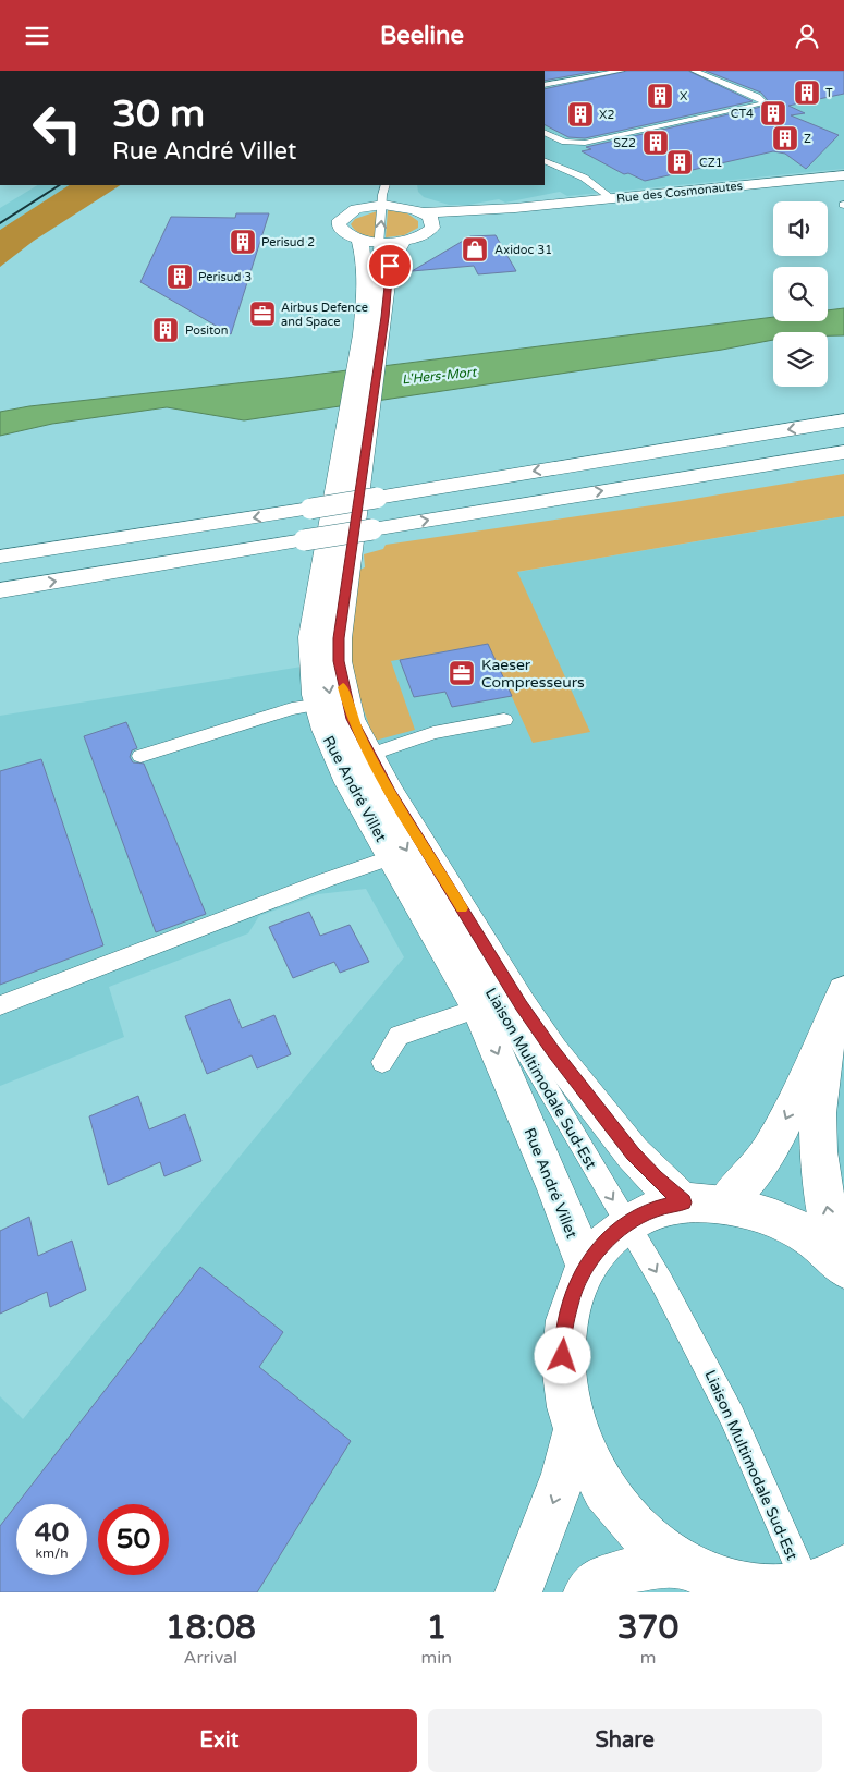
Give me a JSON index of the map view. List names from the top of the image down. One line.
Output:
{"streets":{"main road":["Rue des Cosmonautes","Rue André Villet"],"lane":["Liaison Multimodale Sud-Est"]},"crossings":[["Rue des Cosmonautes","Rue André Villet"],["Rue André Villet","Liaison Multimodale Sud-Est"]],"one_way":["Liaison Multimodale Sud-Est"],"water":["L'Hers-Mort"],"places":{"building":["T","X","CT4","X2","Z","SZ2","CZ1","Perisud 2","Perisud 3","Positon"],"shop":["Axidoc 31"],"office":["Airbus Defence and Space","Kaeser Compresseurs"]},"page":{"header":"Beeline","turn":["30 m","Rue André Villet"],"speed":"40 km/h","limit":"50","eta":["18:08","Arrival","1","min","370","m"],"buttons":["Exit","Share"]}}
